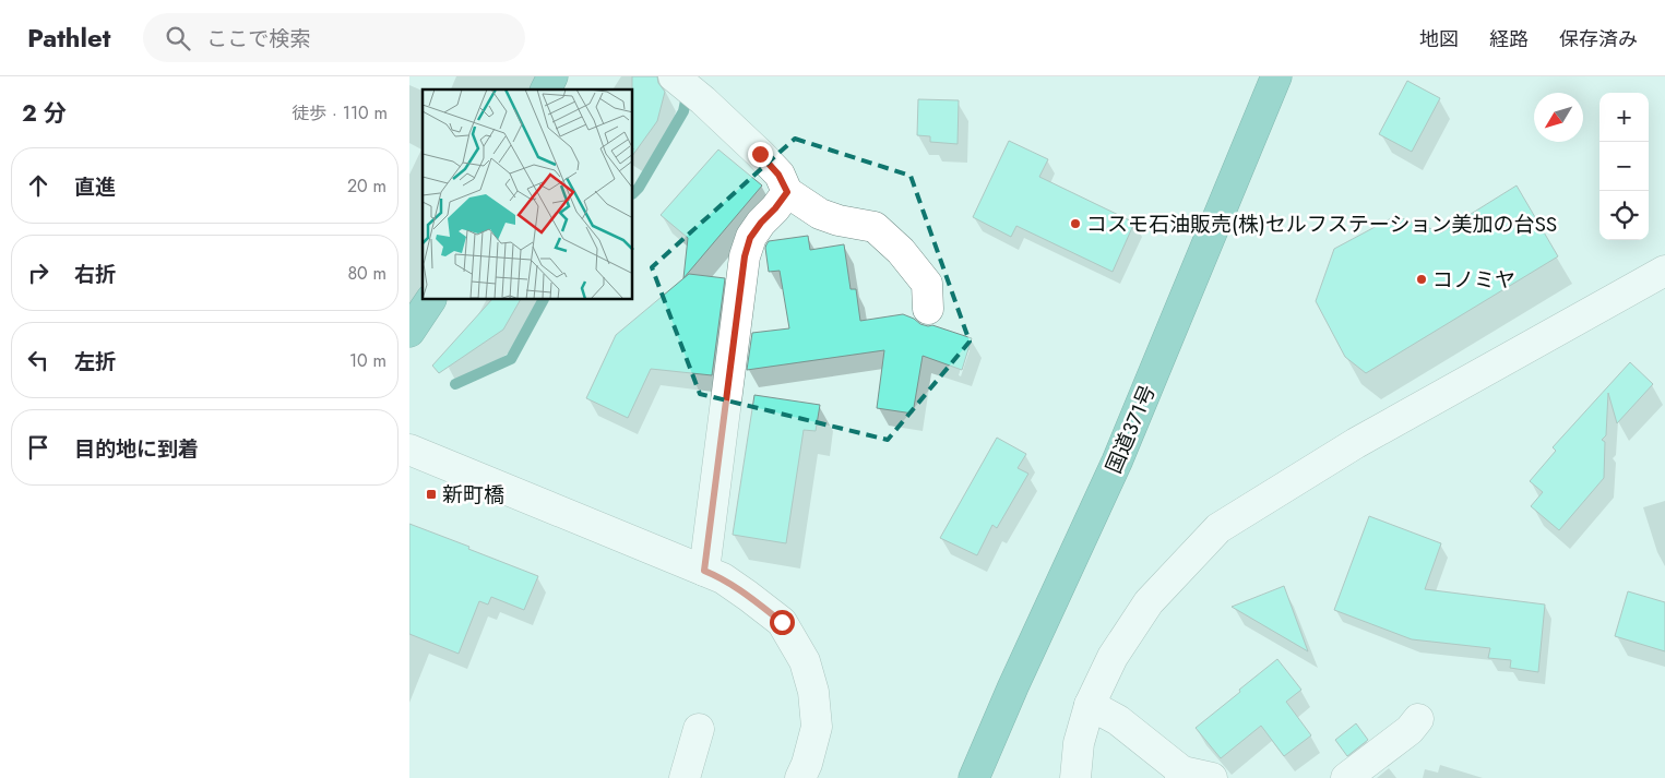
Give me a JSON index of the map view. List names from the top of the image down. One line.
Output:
{"streets":{"highway":["国道371号"]},"places":{"other":["コスモ石油販売(株)セルフステーション美加の台SS","コノミヤ"],"transit":["新町橋"]},"north":"bottom left","page":{"header":"Pathlet","search":"ここで検索","nav":["地図","経路","保存済み"],"heading":["2 分","徒歩 · 110 m"],"map_buttons":["+","−"],"list":[["直進","20 m"],["右折","80 m"],["左折","10 m"],"目的地に到着"]}}
